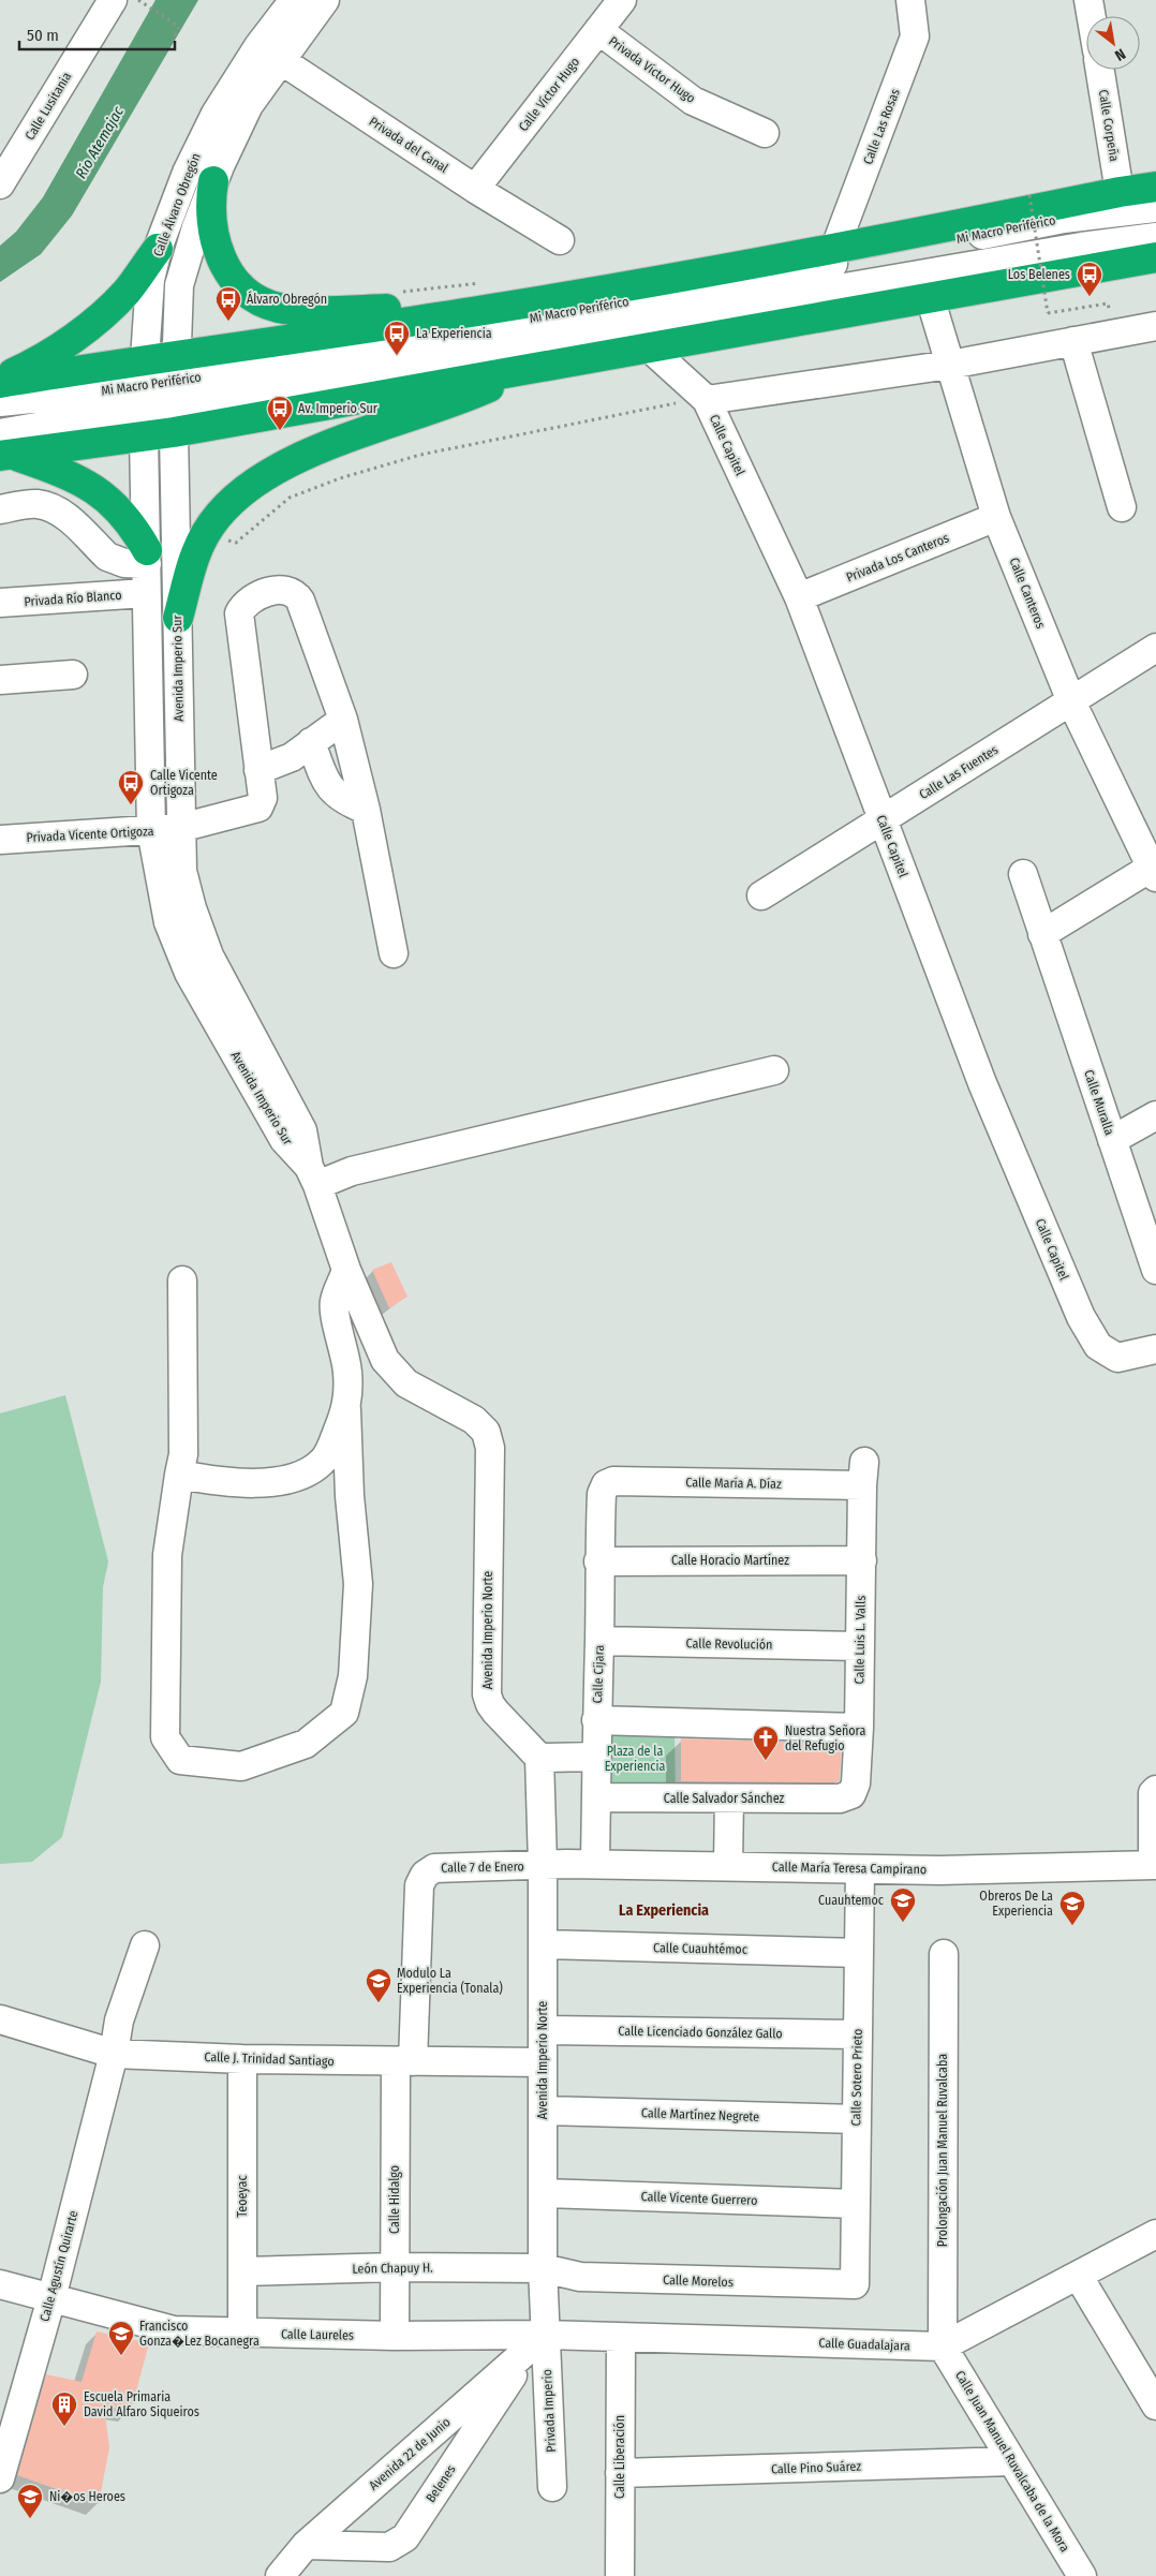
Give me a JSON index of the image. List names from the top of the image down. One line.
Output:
{"streets":{"street":["Privada Víctor Hugo","Calle Víctor Hugo","Calle Lusitania","Calle Corpeña","Calle Las Rosas","Privada del Canal","Calle Álvaro Obregón","Mi Macro Periférico","Calle Capitel","Privada Los Canteros","Calle Canteros","Privada Río Blanco","Avenida Imperio Sur","Calle Las Fuentes","Privada Vicente Ortigoza","Calle Muralla","Calle María A. Díaz","Calle Horacio Martínez","Avenida Imperio Norte","Calle Luis L. Valls","Calle Revolución","Calle Cíjara","Calle Salvador Sánchez","Calle 7 de Enero","Calle María Teresa Campirano","Calle Cuauhtémoc","Calle Licenciado González Gallo","Calle J. Trinidad Santiago","Calle Sotero Prieto","Calle Martínez Negrete","Prolongación Juan Manuel Ruvalcaba","Teoeyac","Calle Vicente Guerrero","Calle Hidalgo","Calle Agustín Quirarte","León Chapuy H.","Calle Morelos","Calle Laureles","Calle Guadalajara","Privada Imperio","Avenida 22 de Junio","Calle Liberación","Calle Juan Manuel Ruvalcaba de la Mora","Calle Pino Suárez","Belenes"]},"crossings":[["Privada Víctor Hugo","Calle Víctor Hugo"],["Calle Víctor Hugo","Privada del Canal"],["Privada del Canal","Calle Álvaro Obregón"],["Calle Álvaro Obregón","Mi Macro Periférico"],["Calle Álvaro Obregón","Avenida Imperio Sur"],["Mi Macro Periférico","Avenida Imperio Sur"],["Calle Capitel","Privada Los Canteros"],["Calle Capitel","Calle Las Fuentes"],["Privada Los Canteros","Calle Canteros"],["Calle Canteros","Calle Las Fuentes"],["Privada Río Blanco","Avenida Imperio Sur"],["Avenida Imperio Sur","Privada Vicente Ortigoza"],["Avenida Imperio Sur","Avenida Imperio Norte"],["Calle María A. Díaz","Calle Luis L. Valls"],["Calle María A. Díaz","Calle Cíjara"],["Calle Horacio Martínez","Calle Luis L. Valls"],["Calle Horacio Martínez","Calle Cíjara"],["Avenida Imperio Norte","Calle 7 de Enero"],["Avenida Imperio Norte","Calle María Teresa Campirano"],["Avenida Imperio Norte","Calle Cuauhtémoc"],["Avenida Imperio Norte","Calle Licenciado González Gallo"],["Avenida Imperio Norte","Calle J. Trinidad Santiago"],["Avenida Imperio Norte","Calle Martínez Negrete"],["Avenida Imperio Norte","Calle Vicente Guerrero"],["Avenida Imperio Norte","León Chapuy H."],["Avenida Imperio Norte","Calle Morelos"],["Avenida Imperio Norte","Calle Laureles"],["Avenida Imperio Norte","Calle Guadalajara"],["Avenida Imperio Norte","Privada Imperio"],["Avenida Imperio Norte","Avenida 22 de Junio"],["Avenida Imperio Norte","Belenes"],["Calle Luis L. Valls","Calle Revolución"],["Calle Luis L. Valls","Calle Salvador Sánchez"],["Calle Revolución","Calle Cíjara"],["Calle Cíjara","Calle Salvador Sánchez"],["Calle Cíjara","Calle María Teresa Campirano"],["Calle 7 de Enero","Calle María Teresa Campirano"],["Calle 7 de Enero","Calle Hidalgo"],["Calle María Teresa Campirano","Calle Sotero Prieto"],["Calle Cuauhtémoc","Calle Sotero Prieto"],["Calle Licenciado González Gallo","Calle Sotero Prieto"],["Calle J. Trinidad Santiago","Teoeyac"],["Calle J. Trinidad Santiago","Calle Hidalgo"],["Calle J. Trinidad Santiago","Calle Agustín Quirarte"],["Calle Sotero Prieto","Calle Martínez Negrete"],["Calle Sotero Prieto","Calle Vicente Guerrero"],["Calle Sotero Prieto","Calle Morelos"],["Prolongación Juan Manuel Ruvalcaba","Calle Guadalajara"],["Prolongación Juan Manuel Ruvalcaba","Calle Juan Manuel Ruvalcaba de la Mora"],["Teoeyac","León Chapuy H."],["Teoeyac","Calle Laureles"],["Calle Hidalgo","León Chapuy H."],["Calle Hidalgo","Calle Laureles"],["Calle Agustín Quirarte","Calle Laureles"],["León Chapuy H.","Calle Morelos"],["Calle Laureles","Calle Guadalajara"],["Calle Laureles","Privada Imperio"],["Calle Laureles","Avenida 22 de Junio"],["Calle Laureles","Belenes"],["Calle Guadalajara","Privada Imperio"],["Calle Guadalajara","Avenida 22 de Junio"],["Calle Guadalajara","Calle Liberación"],["Calle Guadalajara","Calle Juan Manuel Ruvalcaba de la Mora"],["Calle Guadalajara","Belenes"],["Privada Imperio","Avenida 22 de Junio"],["Privada Imperio","Belenes"],["Avenida 22 de Junio","Belenes"],["Calle Liberación","Calle Pino Suárez"],["Calle Juan Manuel Ruvalcaba de la Mora","Calle Pino Suárez"]],"districts":["La Experiencia"],"water":["Río Atemajac"],"parks":["Plaza de la Experiencia"],"places":{"bus stop":["Los Belenes","Álvaro Obregón","La Experiencia","Av. Imperio Sur","Calle Vicente Ortigoza"],"church":["Nuestra Señora del Refugio"],"school or university":["Cuauhtemoc","Obreros De La Experiencia","Modulo La Experiencia (Tonala)","Francisco Gonza�Lez Bocanegra","Ni�os Heroes"],"building":["Escuela Primaria David Alfaro Siqueiros"]},"scale_bar":"50 m","north":"bottom right"}
